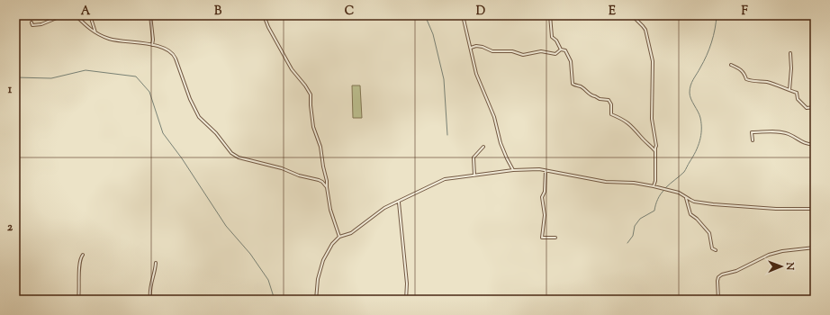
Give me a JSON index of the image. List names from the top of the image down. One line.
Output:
{"north":"right","grid":{"columns":["A","B","C","D","E","F"],"rows":["1","2"]}}
